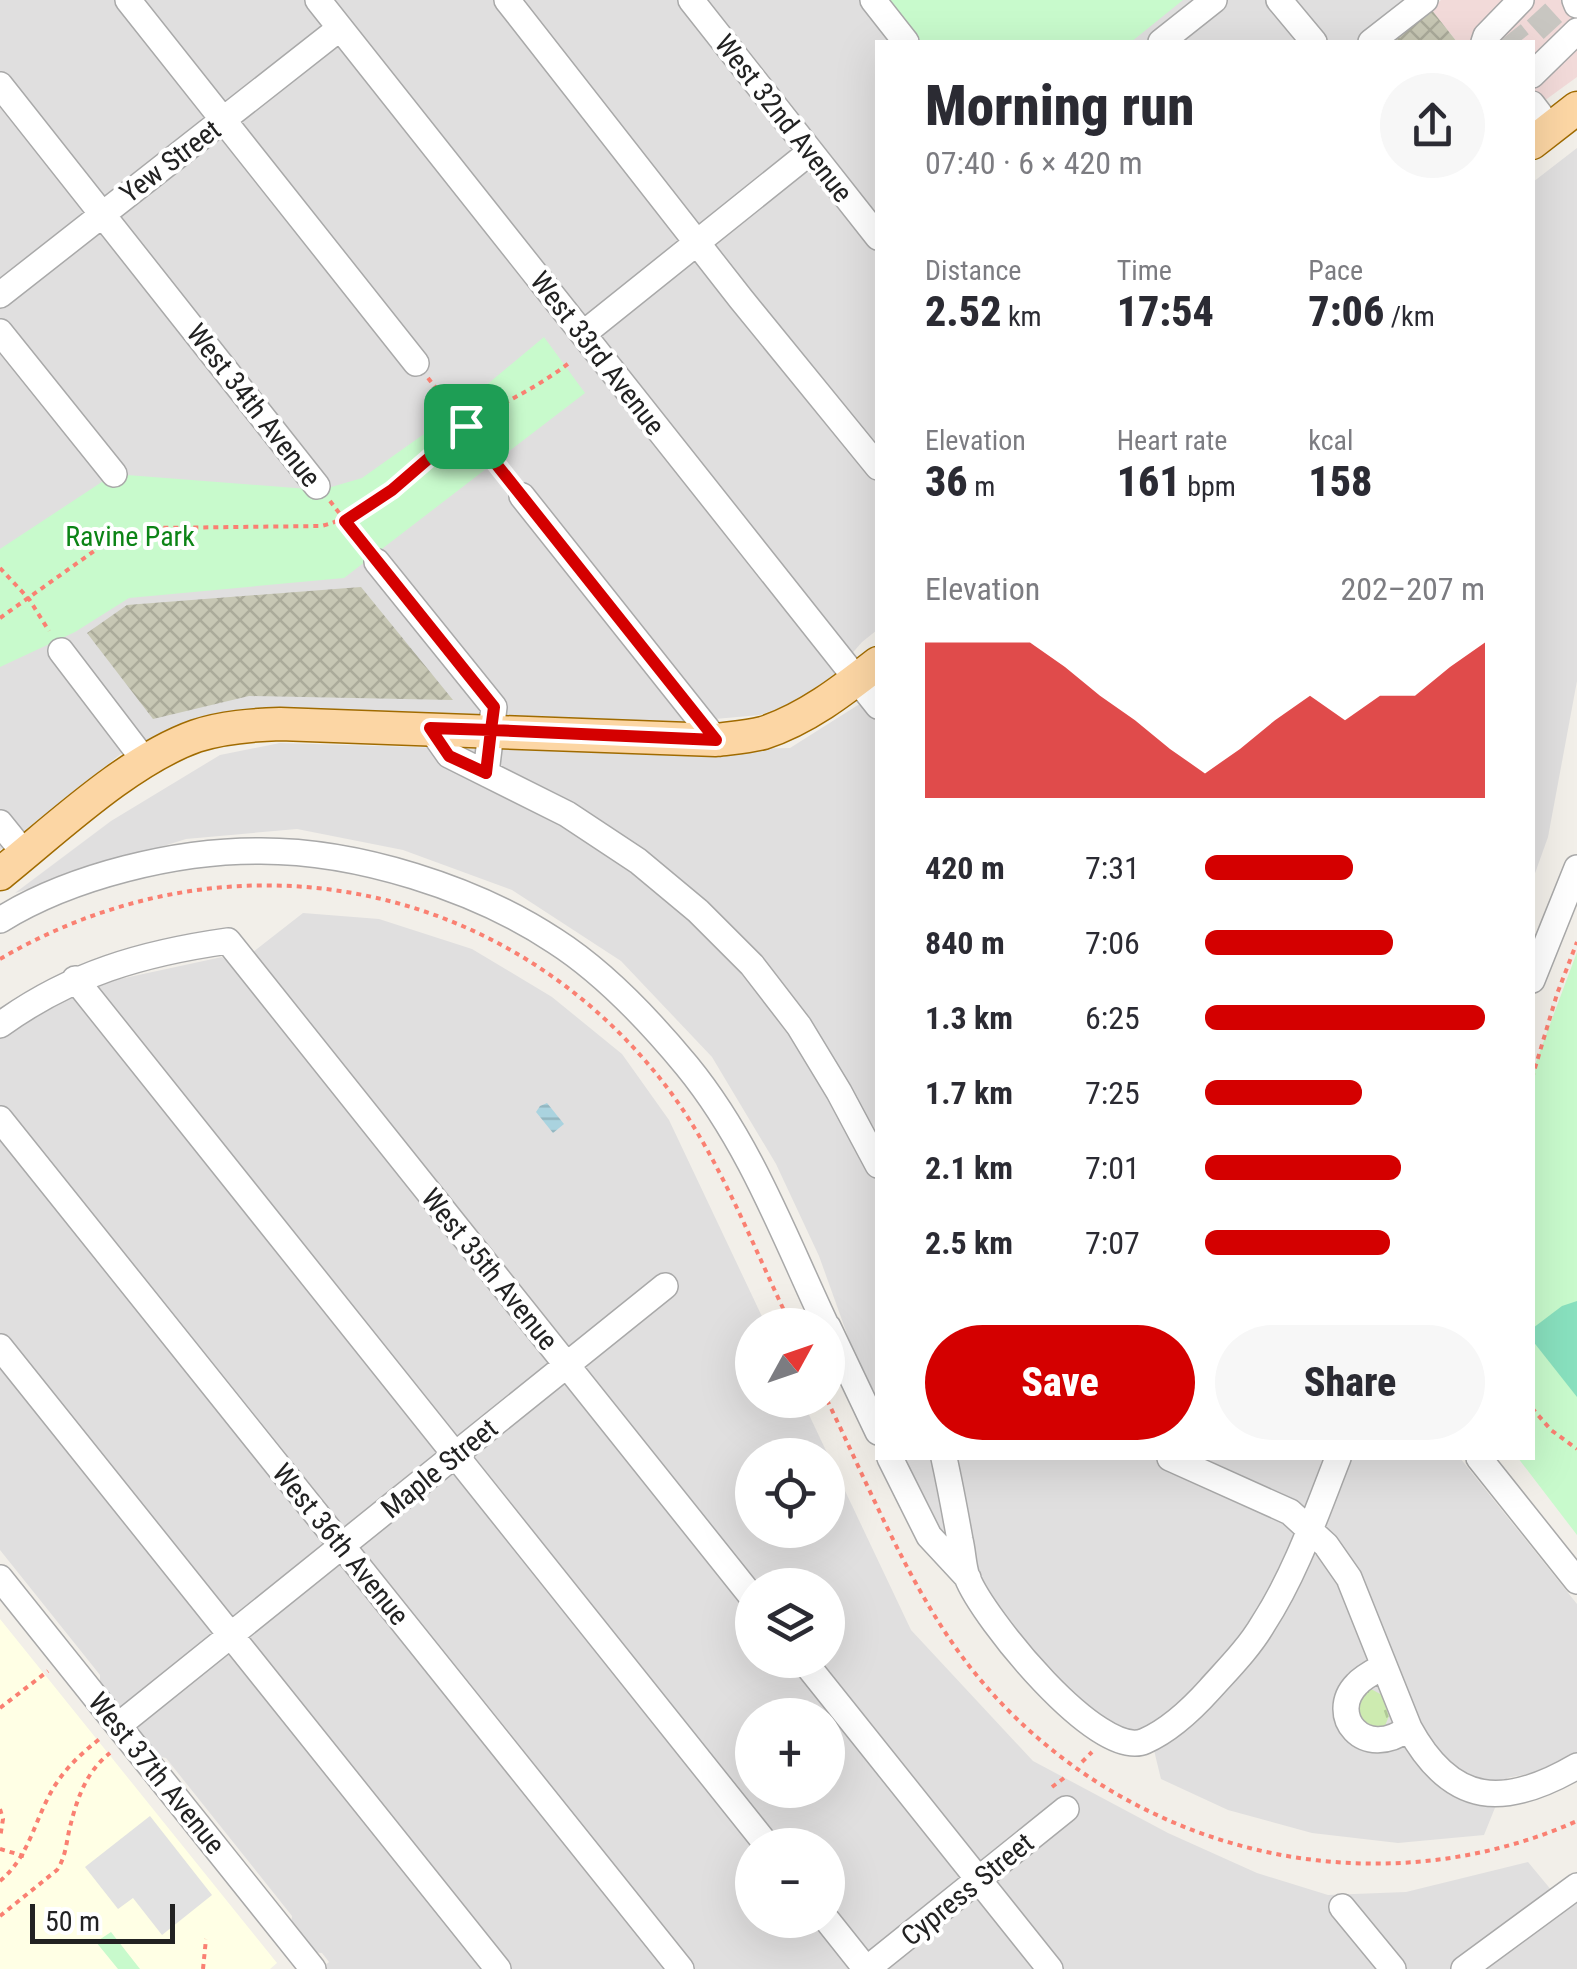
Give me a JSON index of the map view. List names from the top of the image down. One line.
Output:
{"streets":{"street":["West 32nd Avenue","Yew Street","West 33rd Avenue","West 34th Avenue","West 35th Avenue","Maple Street","West 36th Avenue","West 37th Avenue","Cypress Street"]},"crossings":[["Yew Street","West 33rd Avenue"],["Yew Street","West 34th Avenue"],["West 35th Avenue","Maple Street"],["Maple Street","West 36th Avenue"],["Maple Street","West 37th Avenue"]],"parks":["Ravine Park"],"scale_bar":"50 m","north":"top right","page":{"heading":["Morning run","07:40 · 6 × 420 m"],"stats":[["Distance","2.52 km"],["Time","17:54"],["Pace","7:06 /km"],["Elevation","36 m"],["Heart rate","161 bpm"],["kcal","158"]],"chart":["Elevation","202–207 m"],"list":[{"name":"420 m","note":"7:31"},{"name":"840 m","note":"7:06"},{"name":"1.3 km","note":"6:25"},{"name":"1.7 km","note":"7:25"},{"name":"2.1 km","note":"7:01"},{"name":"2.5 km","note":"7:07"}],"buttons":["Save","Share"],"map_buttons":["+","−"],"scale":"50 m"}}
